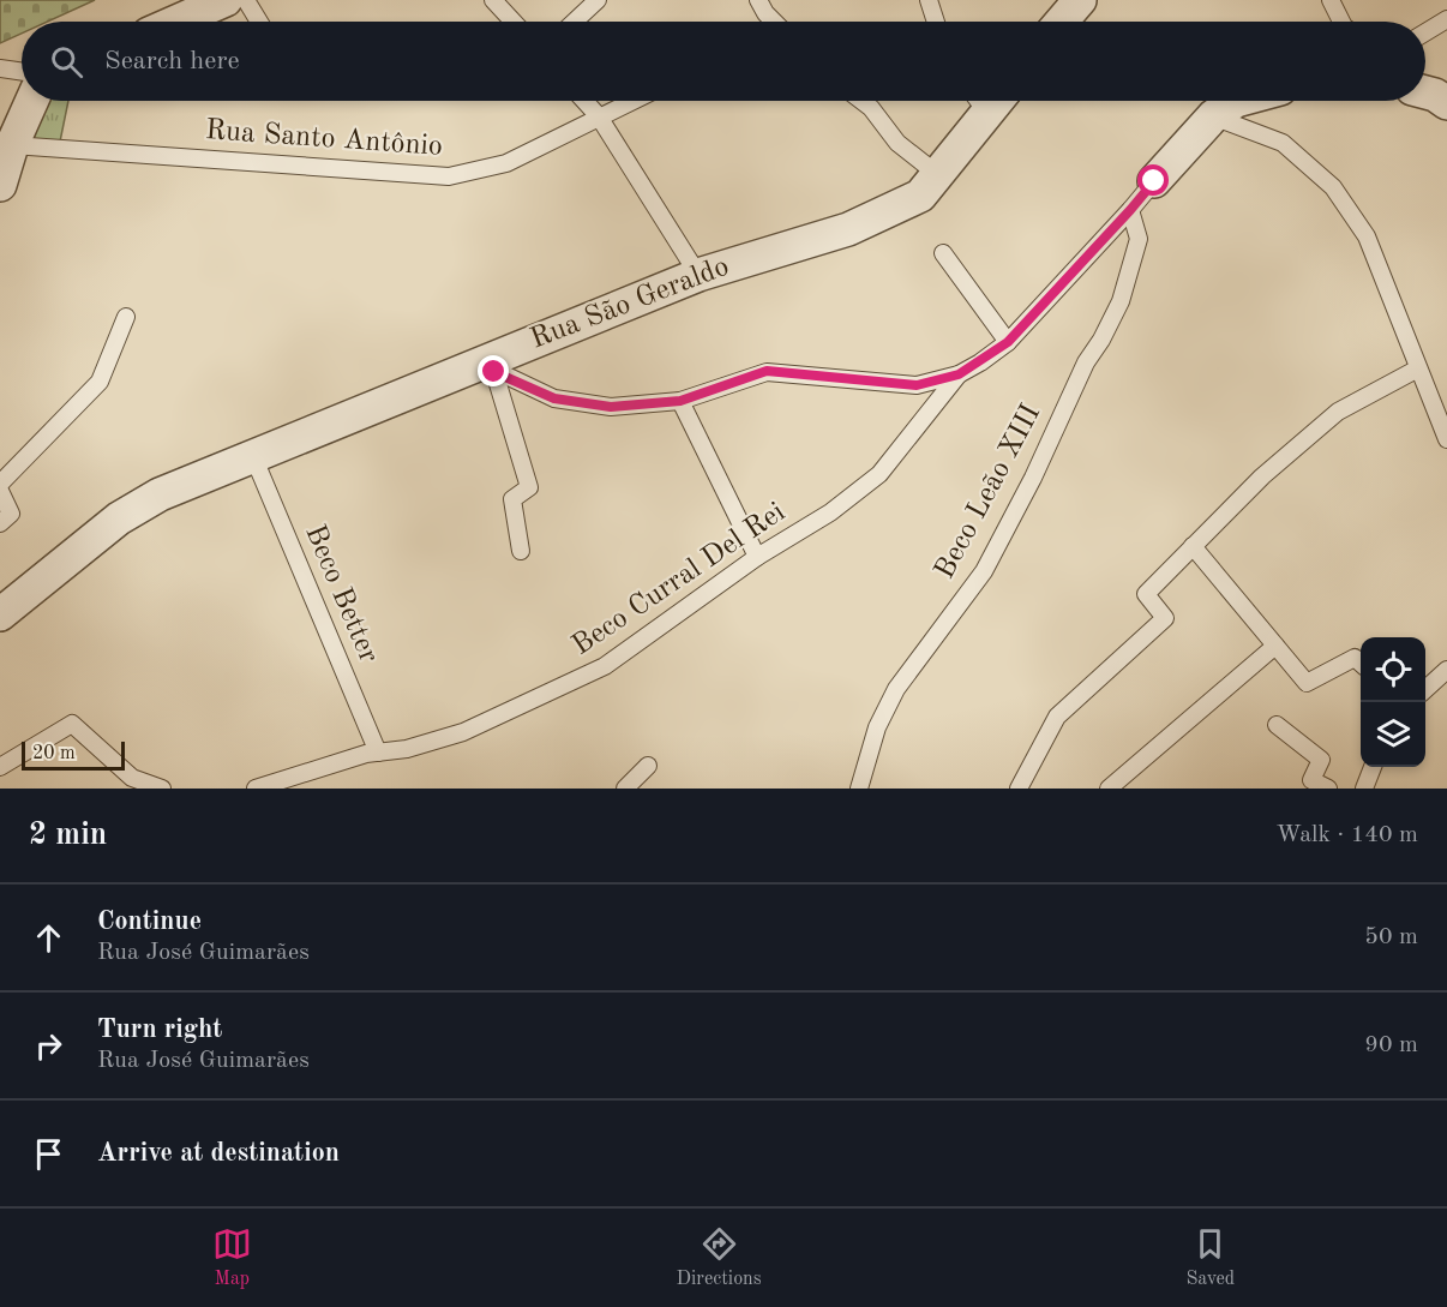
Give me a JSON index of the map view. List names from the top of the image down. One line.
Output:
{"streets":{"street":["Rua São Geraldo"],"lane":["Rua Santo Antônio","Beco Leão XIII","Beco Curral Del Rei","Beco Better"]},"crossings":[["Rua São Geraldo","Beco Better"],["Beco Curral Del Rei","Beco Better"]],"scale_bar":"20 m","page":{"search":"Search here","scale":"20 m","heading":["2 min","Walk · 140 m"],"list":[["Continue","Rua José Guimarães","50 m"],["Turn right","Rua José Guimarães","90 m"],"Arrive at destination"],"nav":["Map","Directions","Saved"]}}
